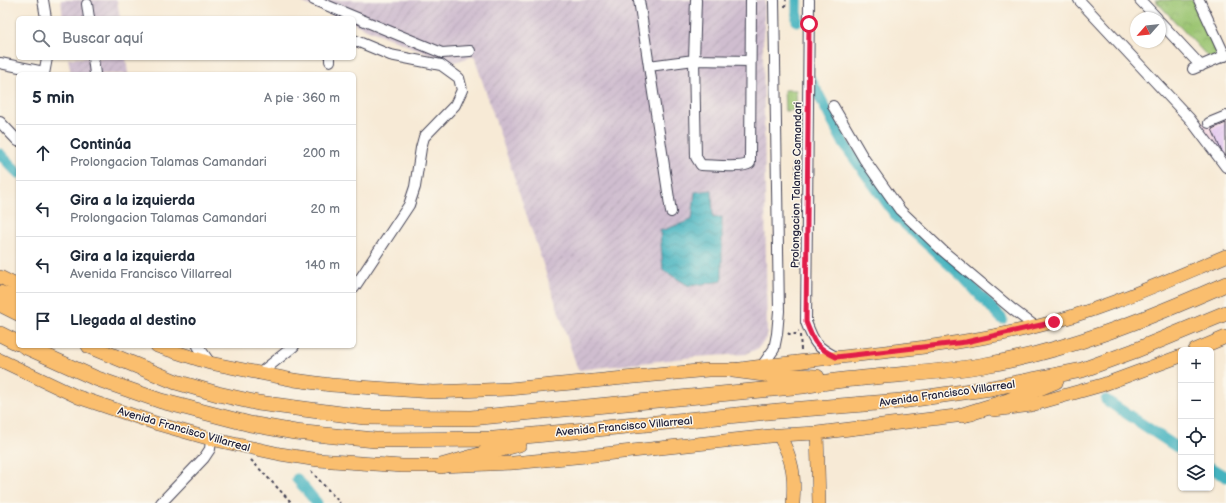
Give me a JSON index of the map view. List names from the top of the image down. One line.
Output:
{"streets":{"highway":["Avenida Francisco Villarreal"],"street":["Prolongacion Talamas Camandari"]},"north":"bottom left","page":{"search":"Buscar aquí","heading":["5 min","A pie · 360 m"],"list":[["Continúa","Prolongacion Talamas Camandari","200 m"],["Gira a la izquierda","Prolongacion Talamas Camandari","20 m"],["Gira a la izquierda","Avenida Francisco Villarreal","140 m"],"Llegada al destino"],"map_buttons":["+","−"]}}
